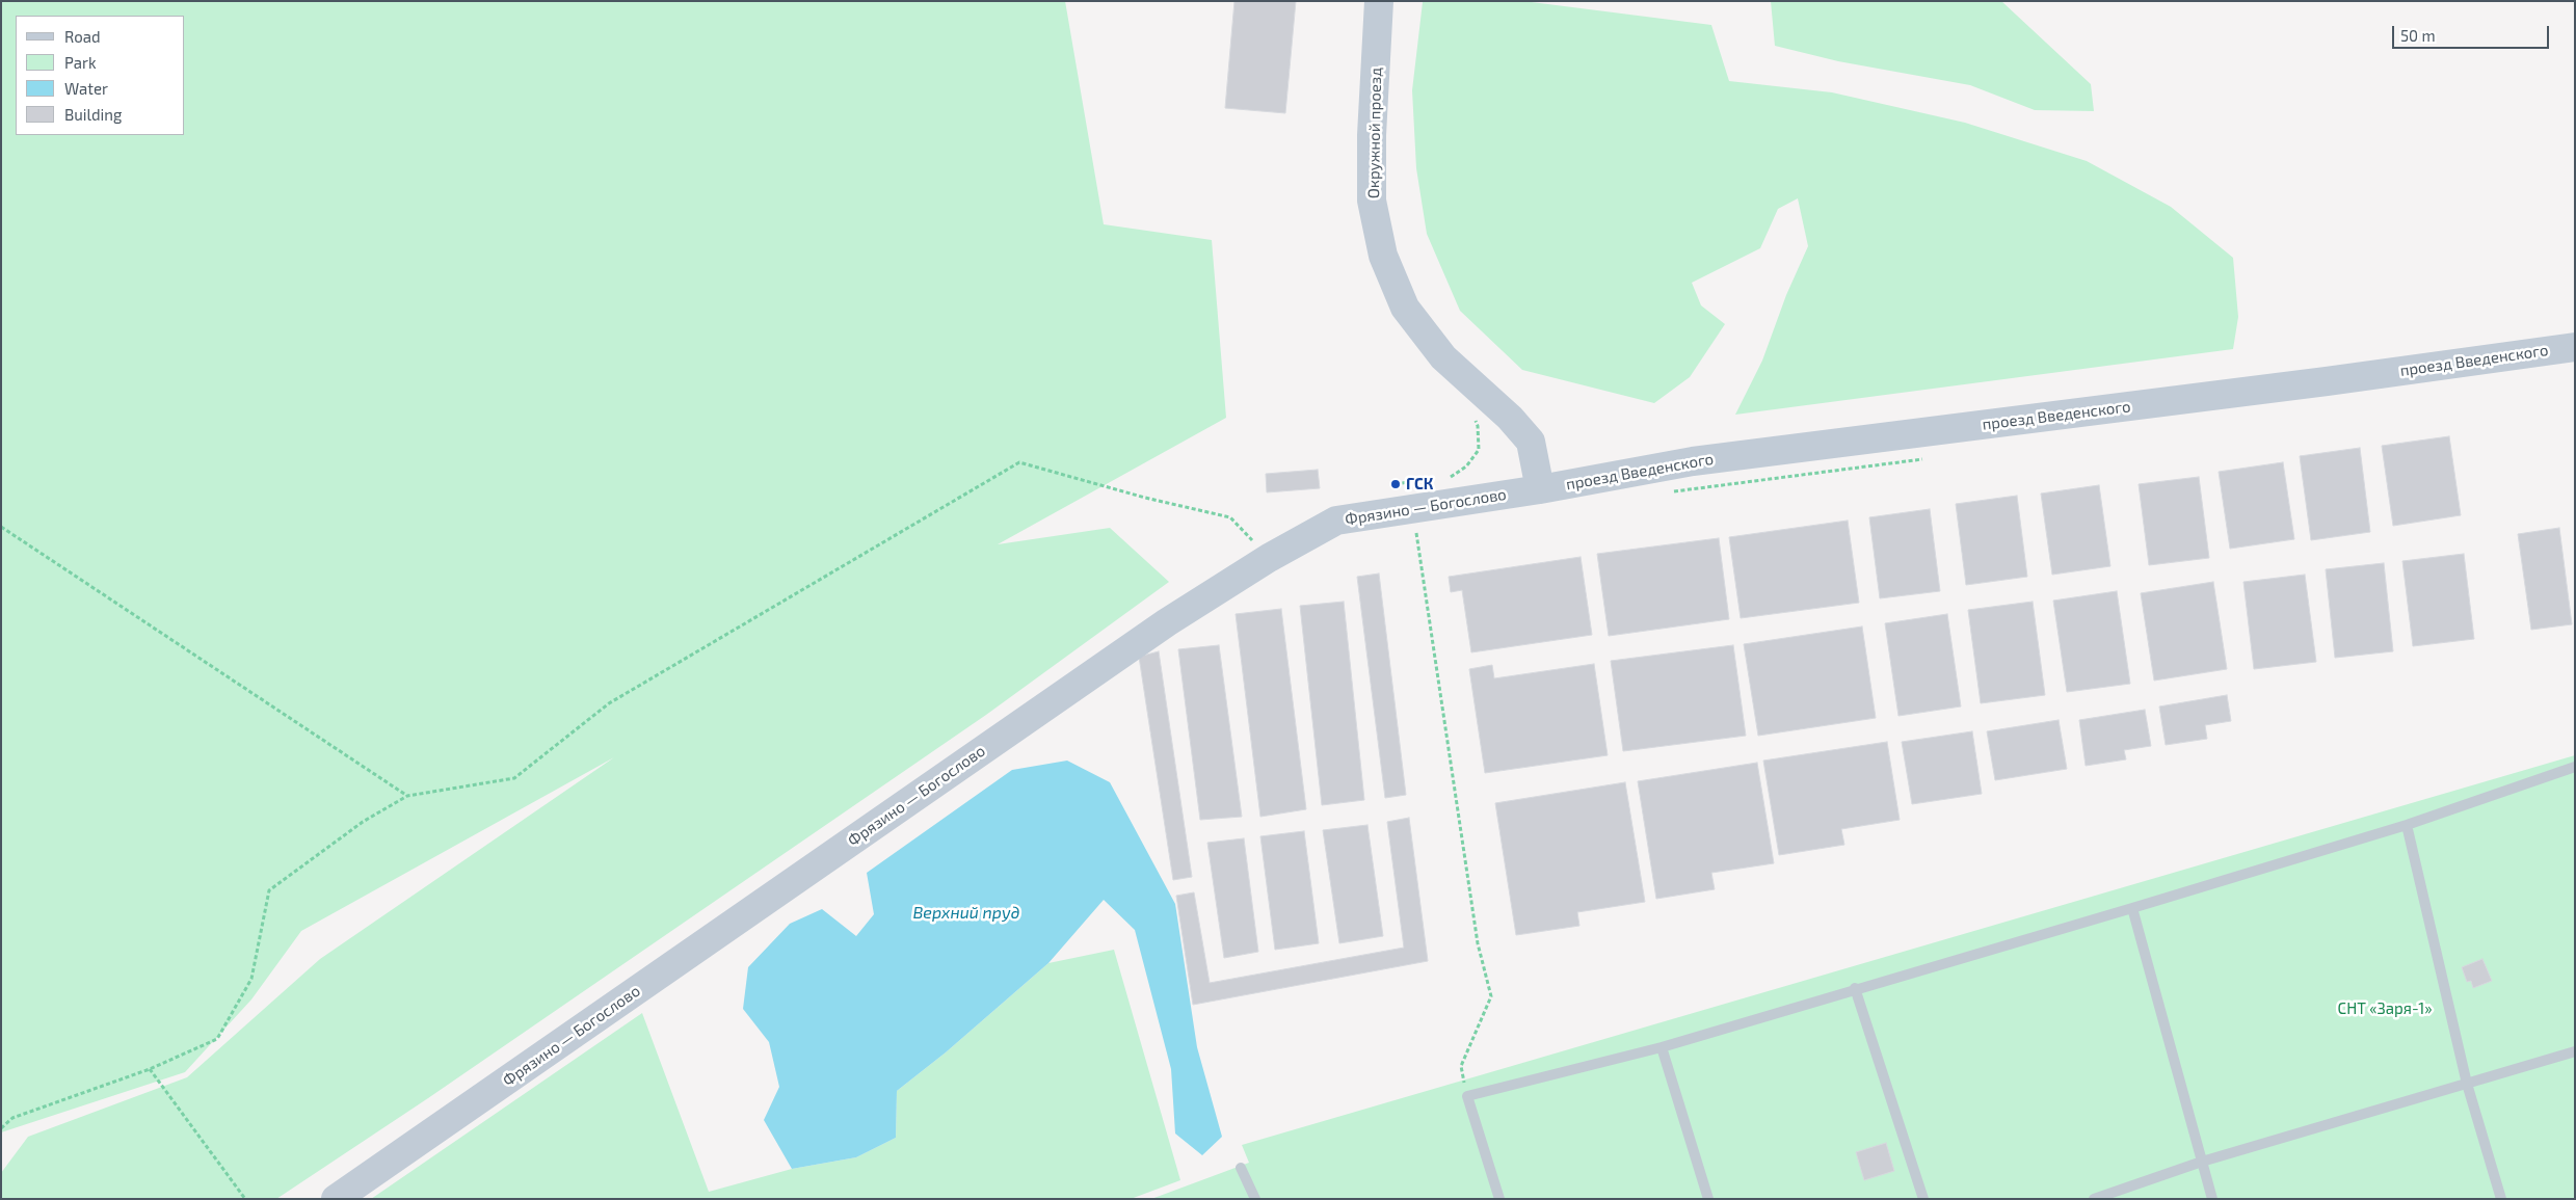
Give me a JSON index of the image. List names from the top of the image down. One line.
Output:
{"streets":{"street":["Окружной проезд","проезд Введенского","Фрязино — Богослово"]},"crossings":[["Окружной проезд","проезд Введенского"],["Окружной проезд","Фрязино — Богослово"],["проезд Введенского","Фрязино — Богослово"]],"water":["Верхний пруд"],"parks":["СНТ «Заря-1»"],"places":["ГСК"],"legend":["Road","Park","Water","Building"],"scale_bar":"50 m"}
